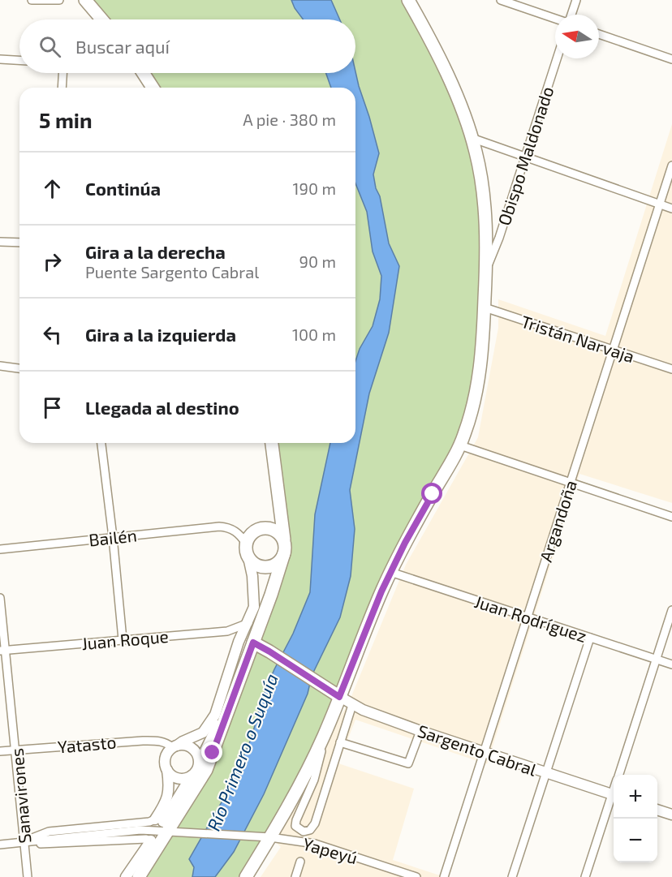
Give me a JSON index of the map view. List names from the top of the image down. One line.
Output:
{"streets":{"street":["Obispo Maldonado","Tristán Narvaja","Argandoña","Bailén","Juan Rodríguez","Juan Roque","Yatasto","Sargento Cabral","Sanavirones","Yapeyú"]},"crossings":[["Tristán Narvaja","Argandoña"],["Argandoña","Juan Rodríguez"],["Argandoña","Sargento Cabral"],["Juan Roque","Sanavirones"],["Yatasto","Sanavirones"]],"water":["Río Primero o Suquía"],"north":"left","page":{"search":"Buscar aquí","heading":["5 min","A pie · 380 m"],"list":[["Continúa","190 m"],["Gira a la derecha","Puente Sargento Cabral","90 m"],["Gira a la izquierda","100 m"],"Llegada al destino"],"map_buttons":["+","−"]}}
